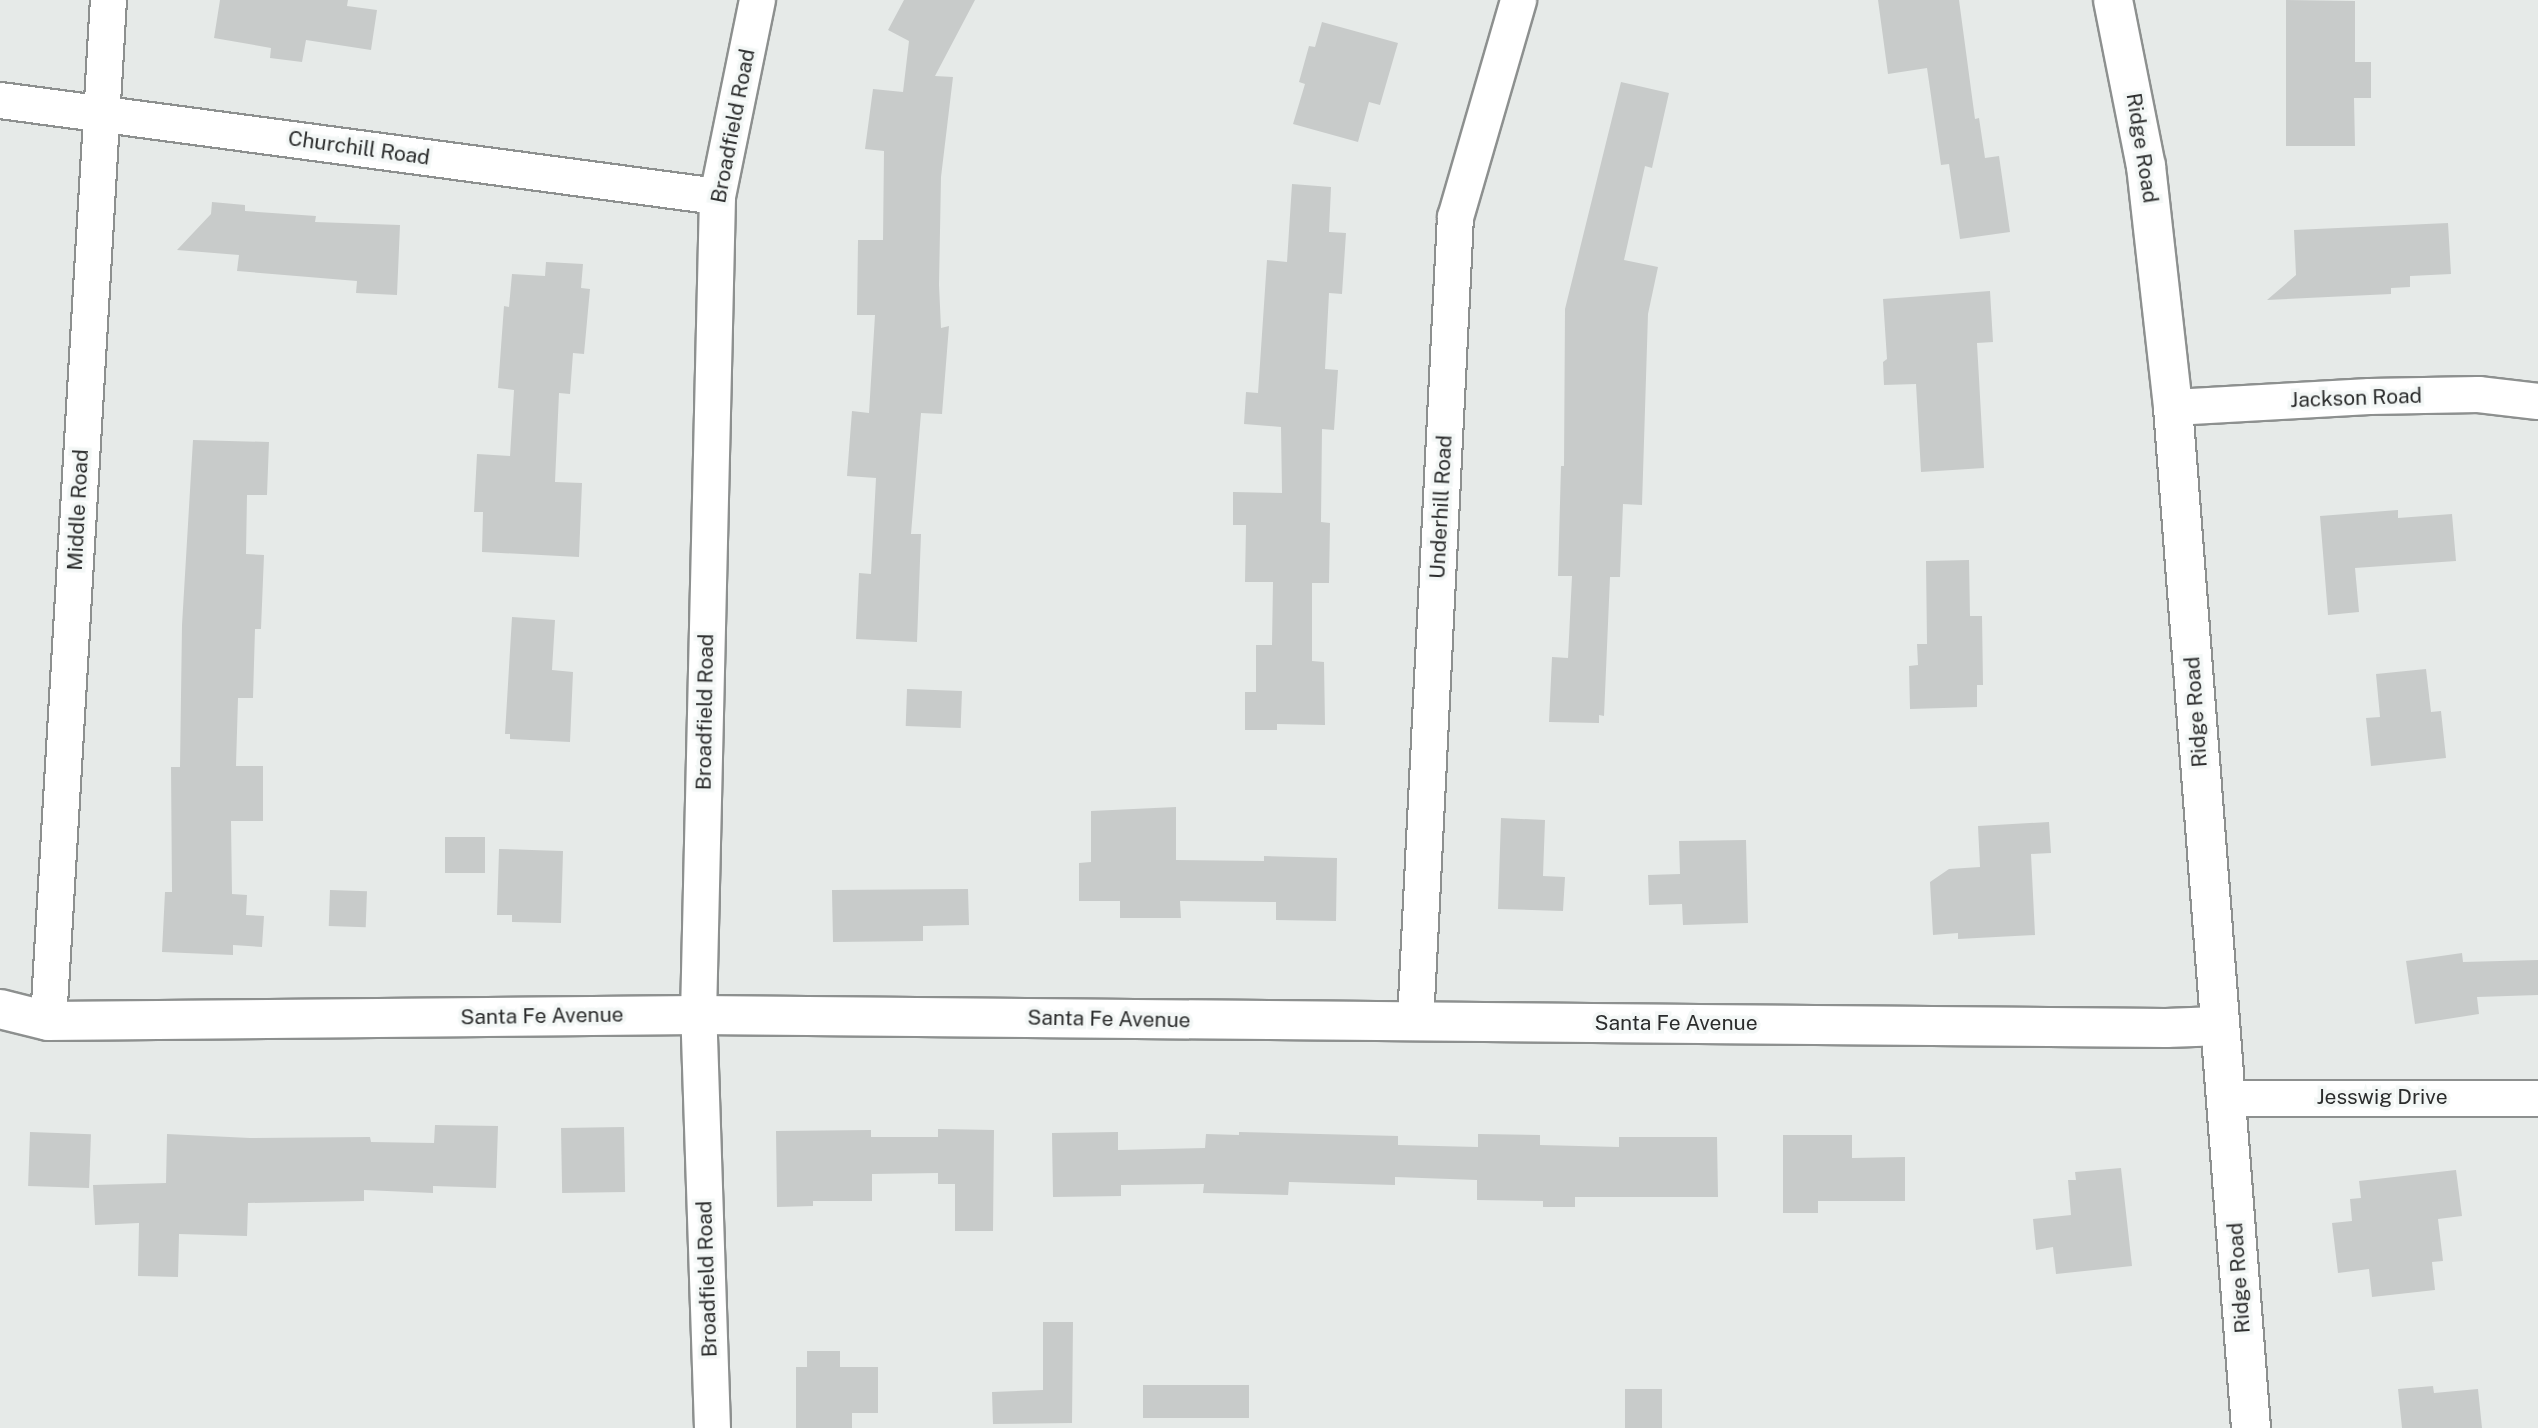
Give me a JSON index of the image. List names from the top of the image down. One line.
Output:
{"streets":{"main road":["Ridge Road","Santa Fe Avenue"],"street":["Broadfield Road","Churchill Road","Jackson Road","Underhill Road","Middle Road","Jesswig Drive"]},"crossings":[["Broadfield Road","Churchill Road"],["Broadfield Road","Santa Fe Avenue"],["Churchill Road","Middle Road"],["Ridge Road","Jackson Road"],["Ridge Road","Santa Fe Avenue"],["Ridge Road","Jesswig Drive"],["Underhill Road","Santa Fe Avenue"],["Middle Road","Santa Fe Avenue"]]}
